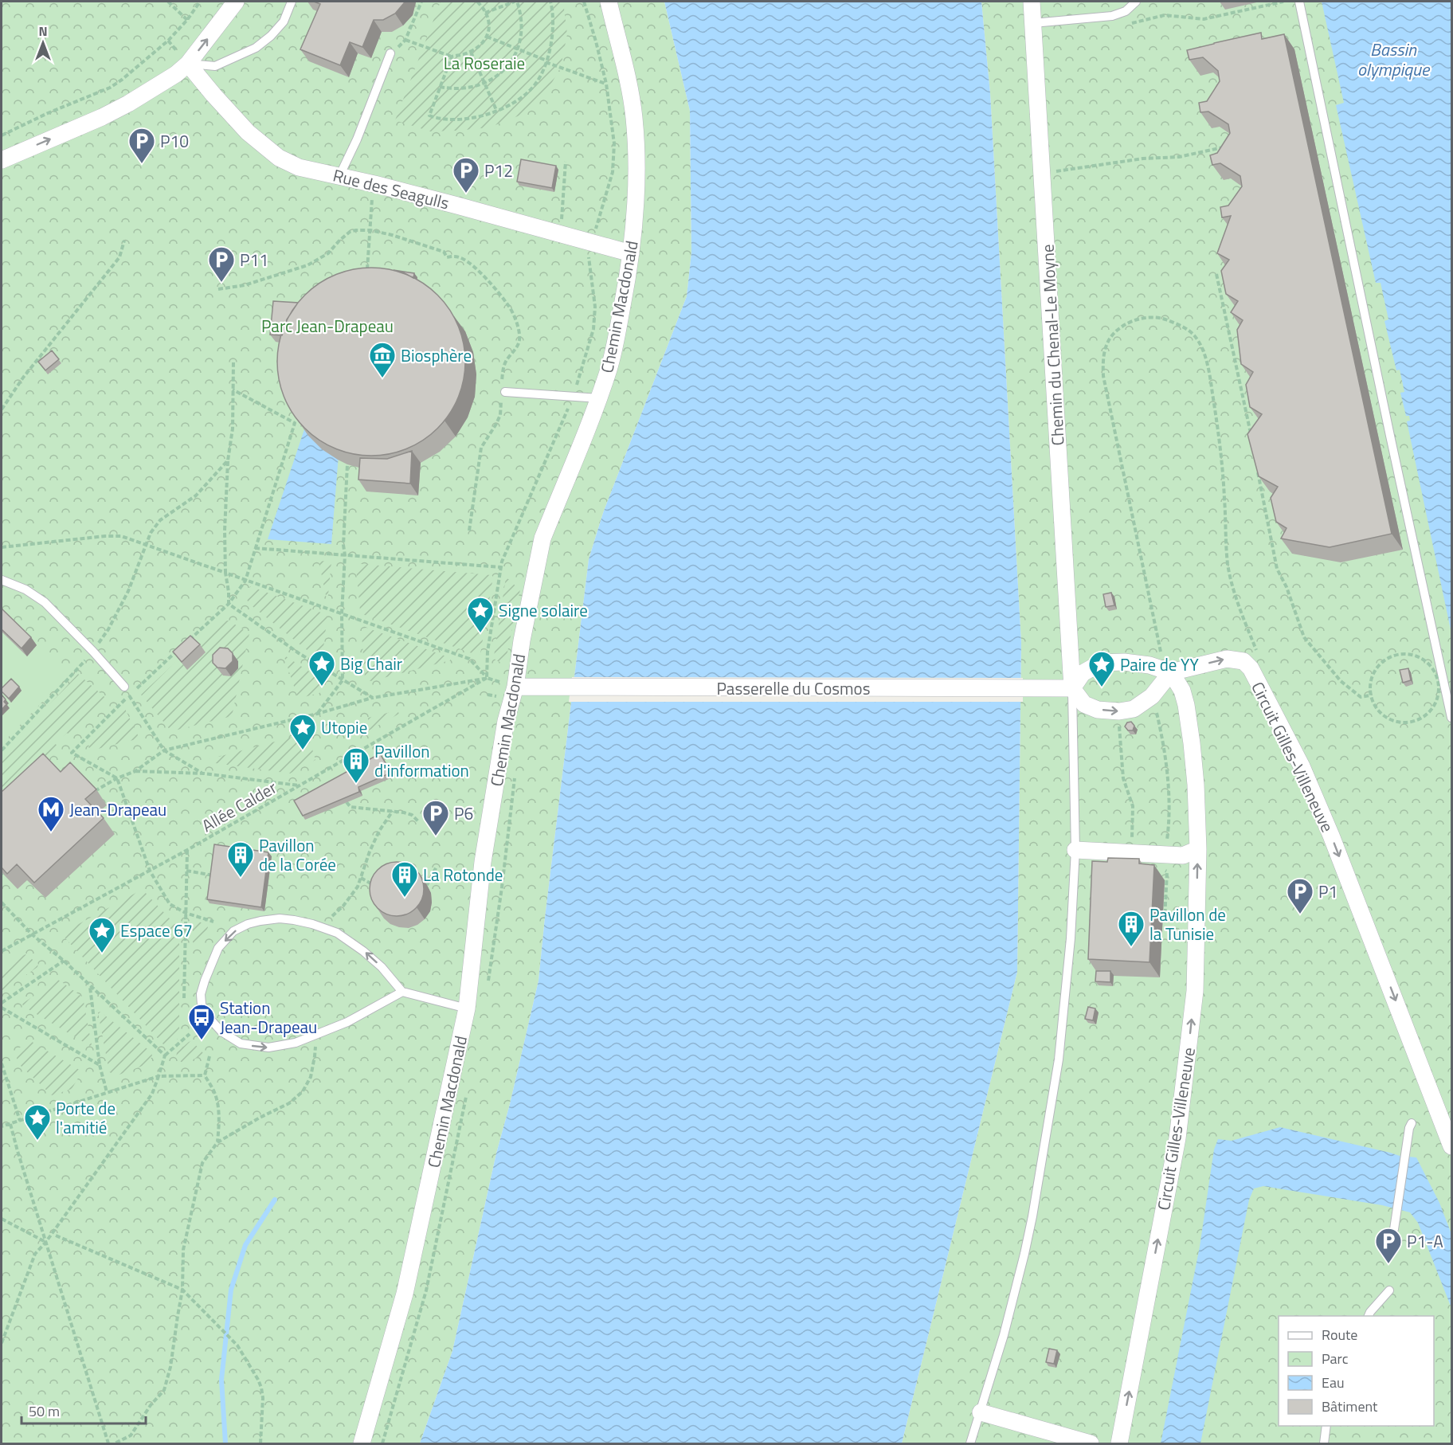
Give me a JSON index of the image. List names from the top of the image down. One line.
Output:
{"streets":{"street":["Rue des Seagulls","Chemin Macdonald","Chemin du Chenal-Le Moyne","Passerelle du Cosmos","Circuit Gilles-Villeneuve"],"path":["Allée Calder"]},"crossings":[["Rue des Seagulls","Chemin Macdonald"],["Chemin Macdonald","Passerelle du Cosmos"],["Chemin du Chenal-Le Moyne","Passerelle du Cosmos"]],"water":["Bassin olympique"],"parks":["La Roseraie","Parc Jean-Drapeau"],"places":{"parking":["P10","P12","P11","P6","P1","P1-A"],"museum":["Biosphère"],"place":["Signe solaire","Big Chair","Paire de YY","Utopie","Espace 67","Porte de l'amitié"],"building":["Pavillon d'information","Pavillon de la Corée","La Rotonde","Pavillon de la Tunisie"],"metro station":["Jean-Drapeau"],"bus stop":["Station Jean-Drapeau"]},"legend":["Route","Parc","Eau","Bâtiment"],"scale_bar":"50 m","north":"top"}
